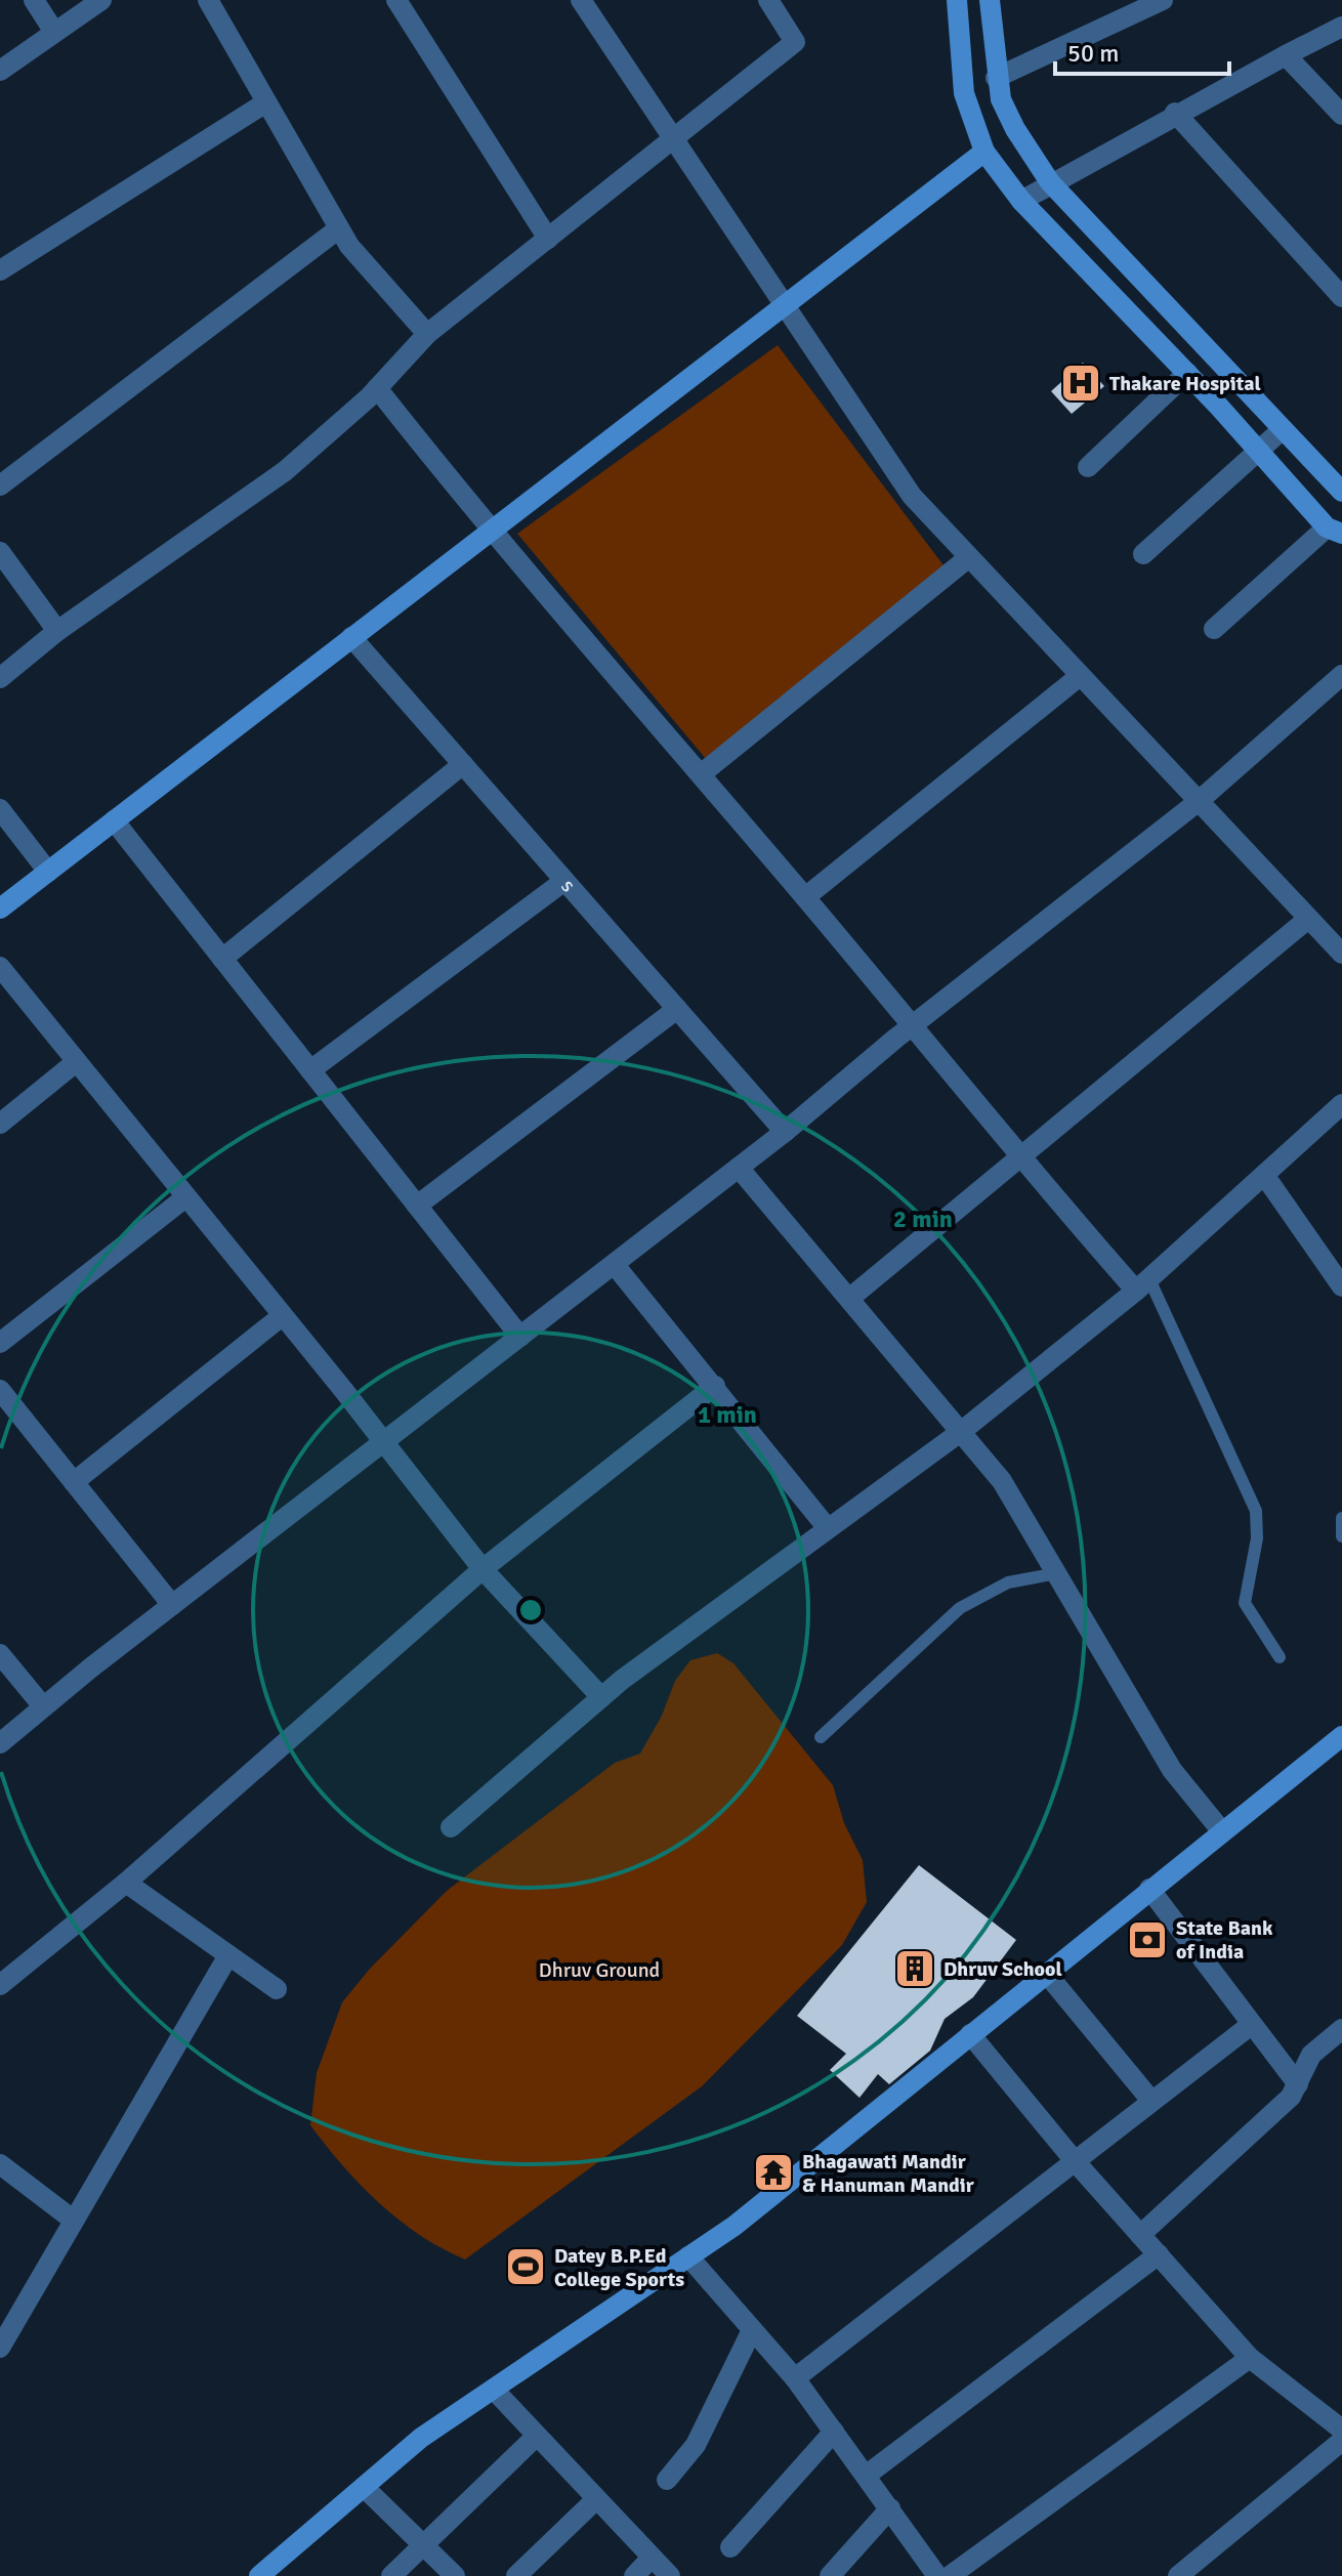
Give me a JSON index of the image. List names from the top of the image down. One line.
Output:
{"streets":{"street":["s"]},"parks":["Dhruv Ground"],"places":{"hospital":["Thakare Hospital"],"bank":["State Bank of India"],"building":["Dhruv School"],"temple":["Bhagawati Mandir & Hanuman Mandir"],"sports":["Datey B.P.Ed College Sports"]},"scale_bar":"50 m","rings":["2 min","1 min"]}
